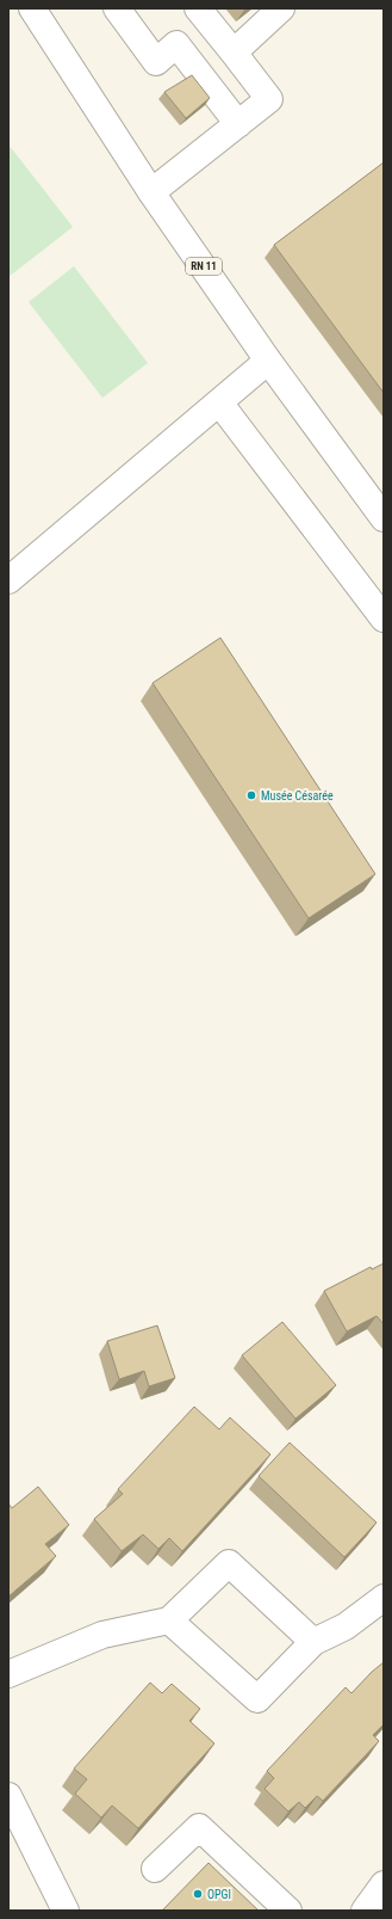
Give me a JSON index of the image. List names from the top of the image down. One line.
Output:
{"streets":{"street":["RN 11"]},"places":["Musée Césarée","OPGI"]}
